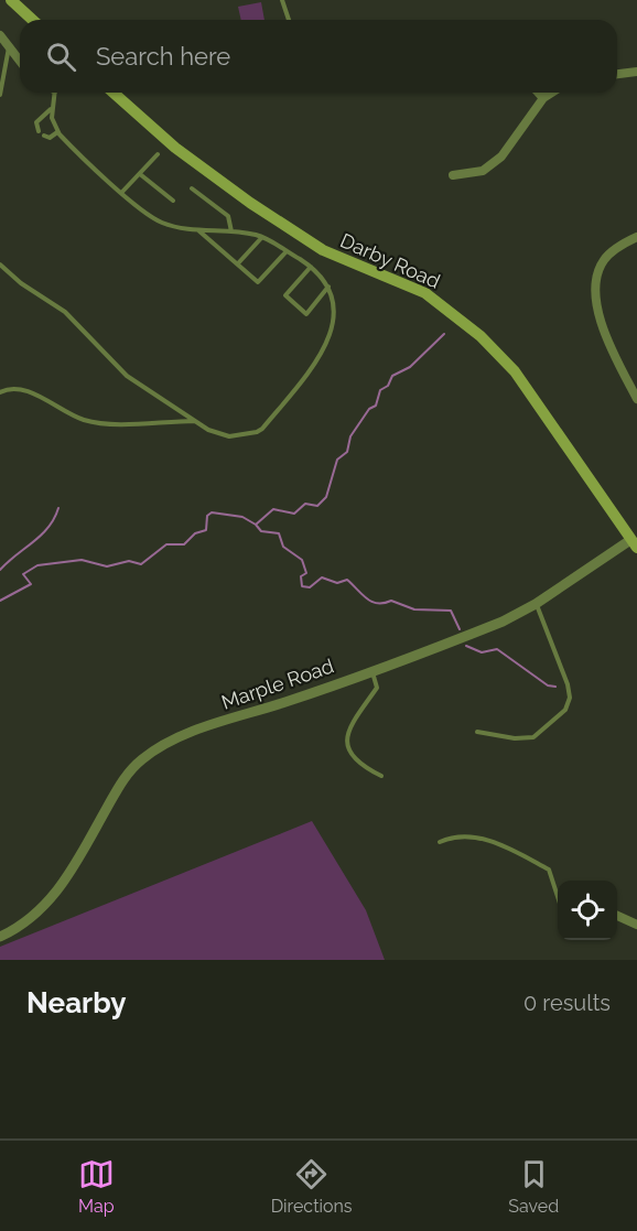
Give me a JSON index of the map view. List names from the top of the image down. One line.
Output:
{"streets":{"main road":["Darby Road"],"street":["Marple Road"]},"crossings":[["Darby Road","Marple Road"]],"page":{"search":"Search here","heading":["Nearby","0 results"],"nav":["Map","Directions","Saved"]}}
